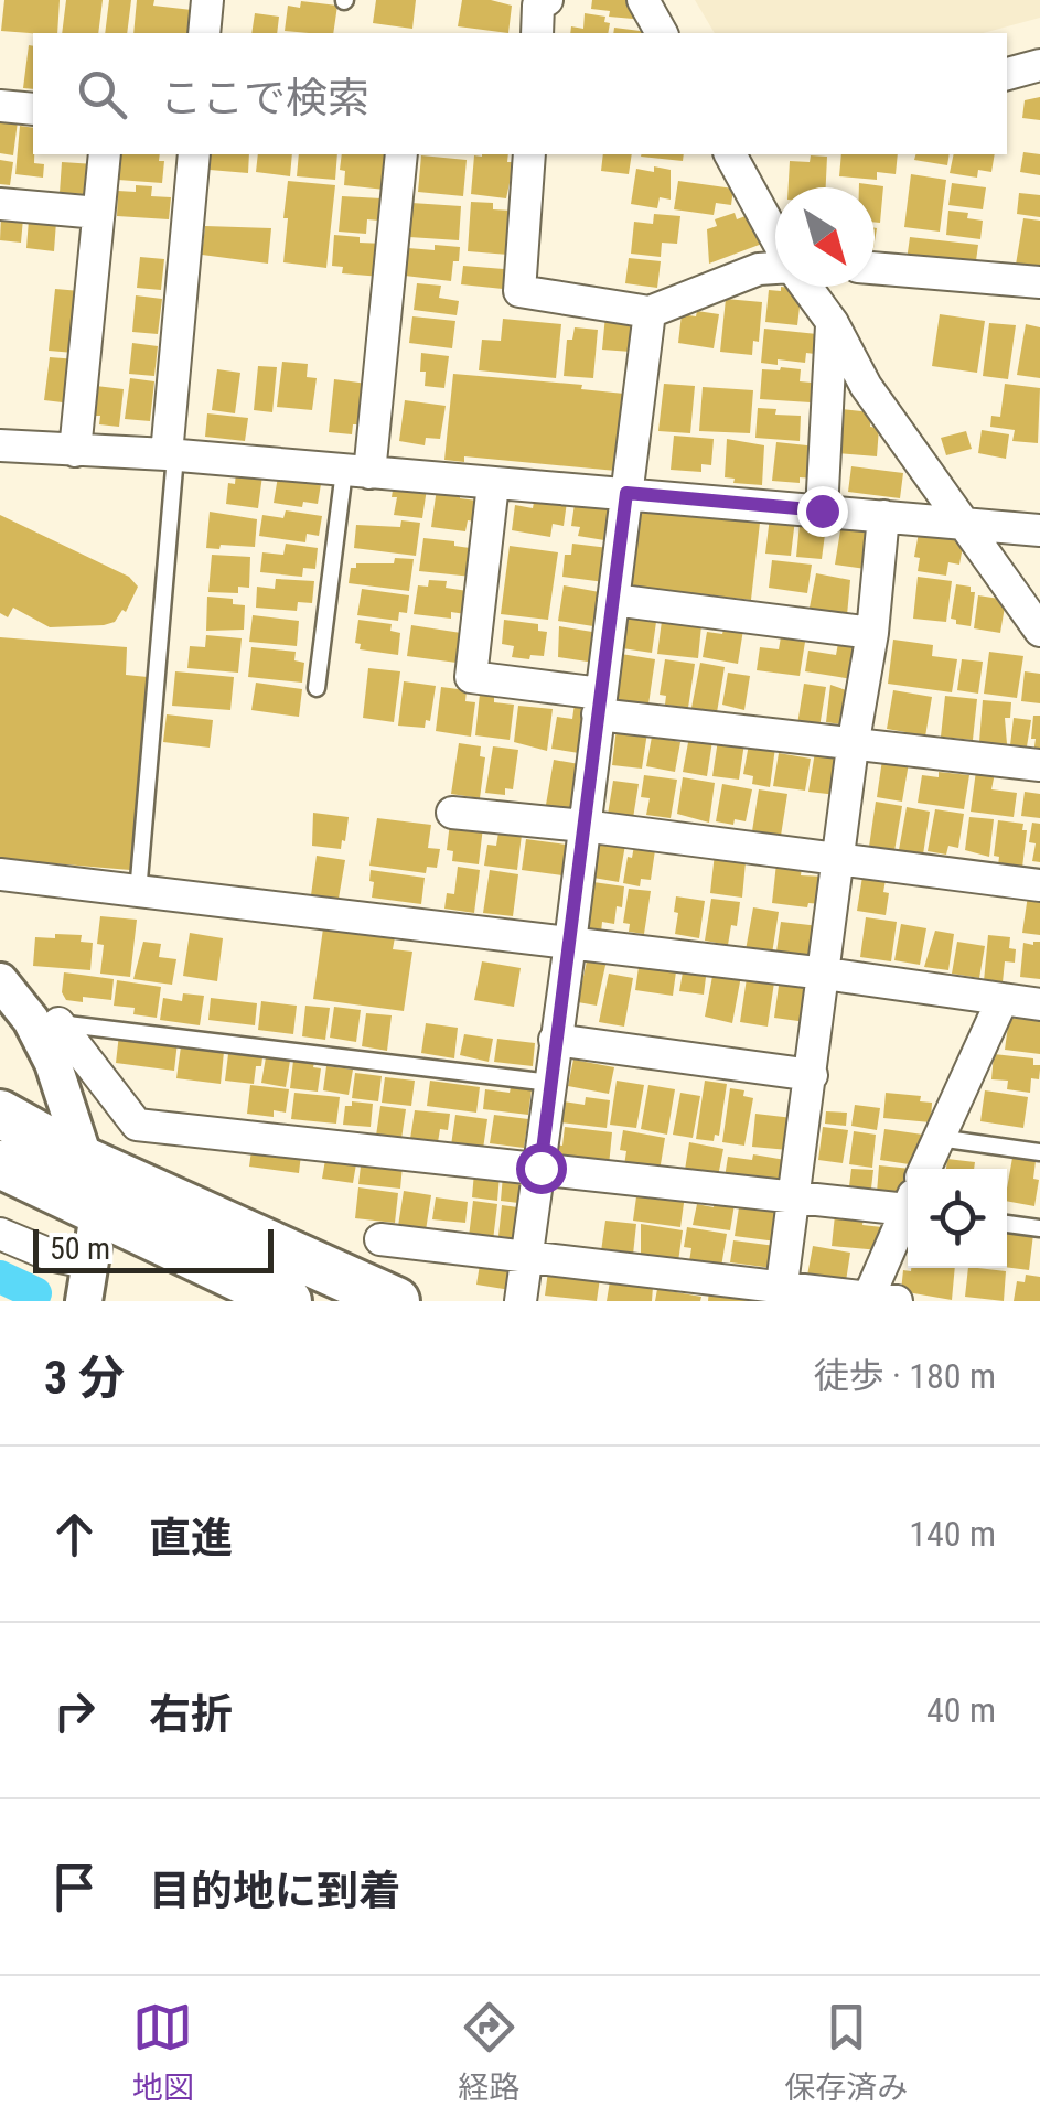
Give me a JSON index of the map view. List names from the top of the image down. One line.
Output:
{"scale_bar":"50 m","north":"bottom right","page":{"search":"ここで検索","scale":"50 m","heading":["3 分","徒歩 · 180 m"],"list":[["直進","140 m"],["右折","40 m"],"目的地に到着"],"nav":["地図","経路","保存済み"]}}
